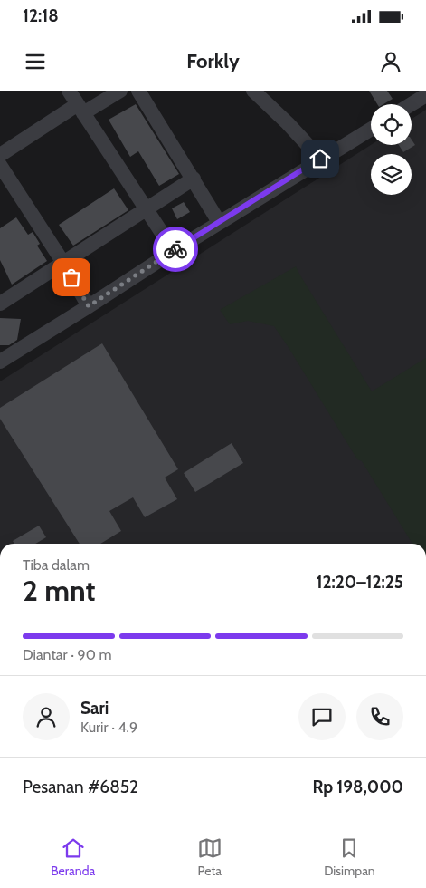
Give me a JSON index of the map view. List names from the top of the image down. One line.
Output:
{"page":{"status":"12:18","header":"Forkly","heading":["2 mnt","Tiba dalam","12:20–12:25"],"panel":["Sari","Kurir · 4.9","Pesanan #6852","Rp 198,000"],"bar":"Diantar · 90 m","tabs":["Beranda","Peta","Disimpan"]}}
